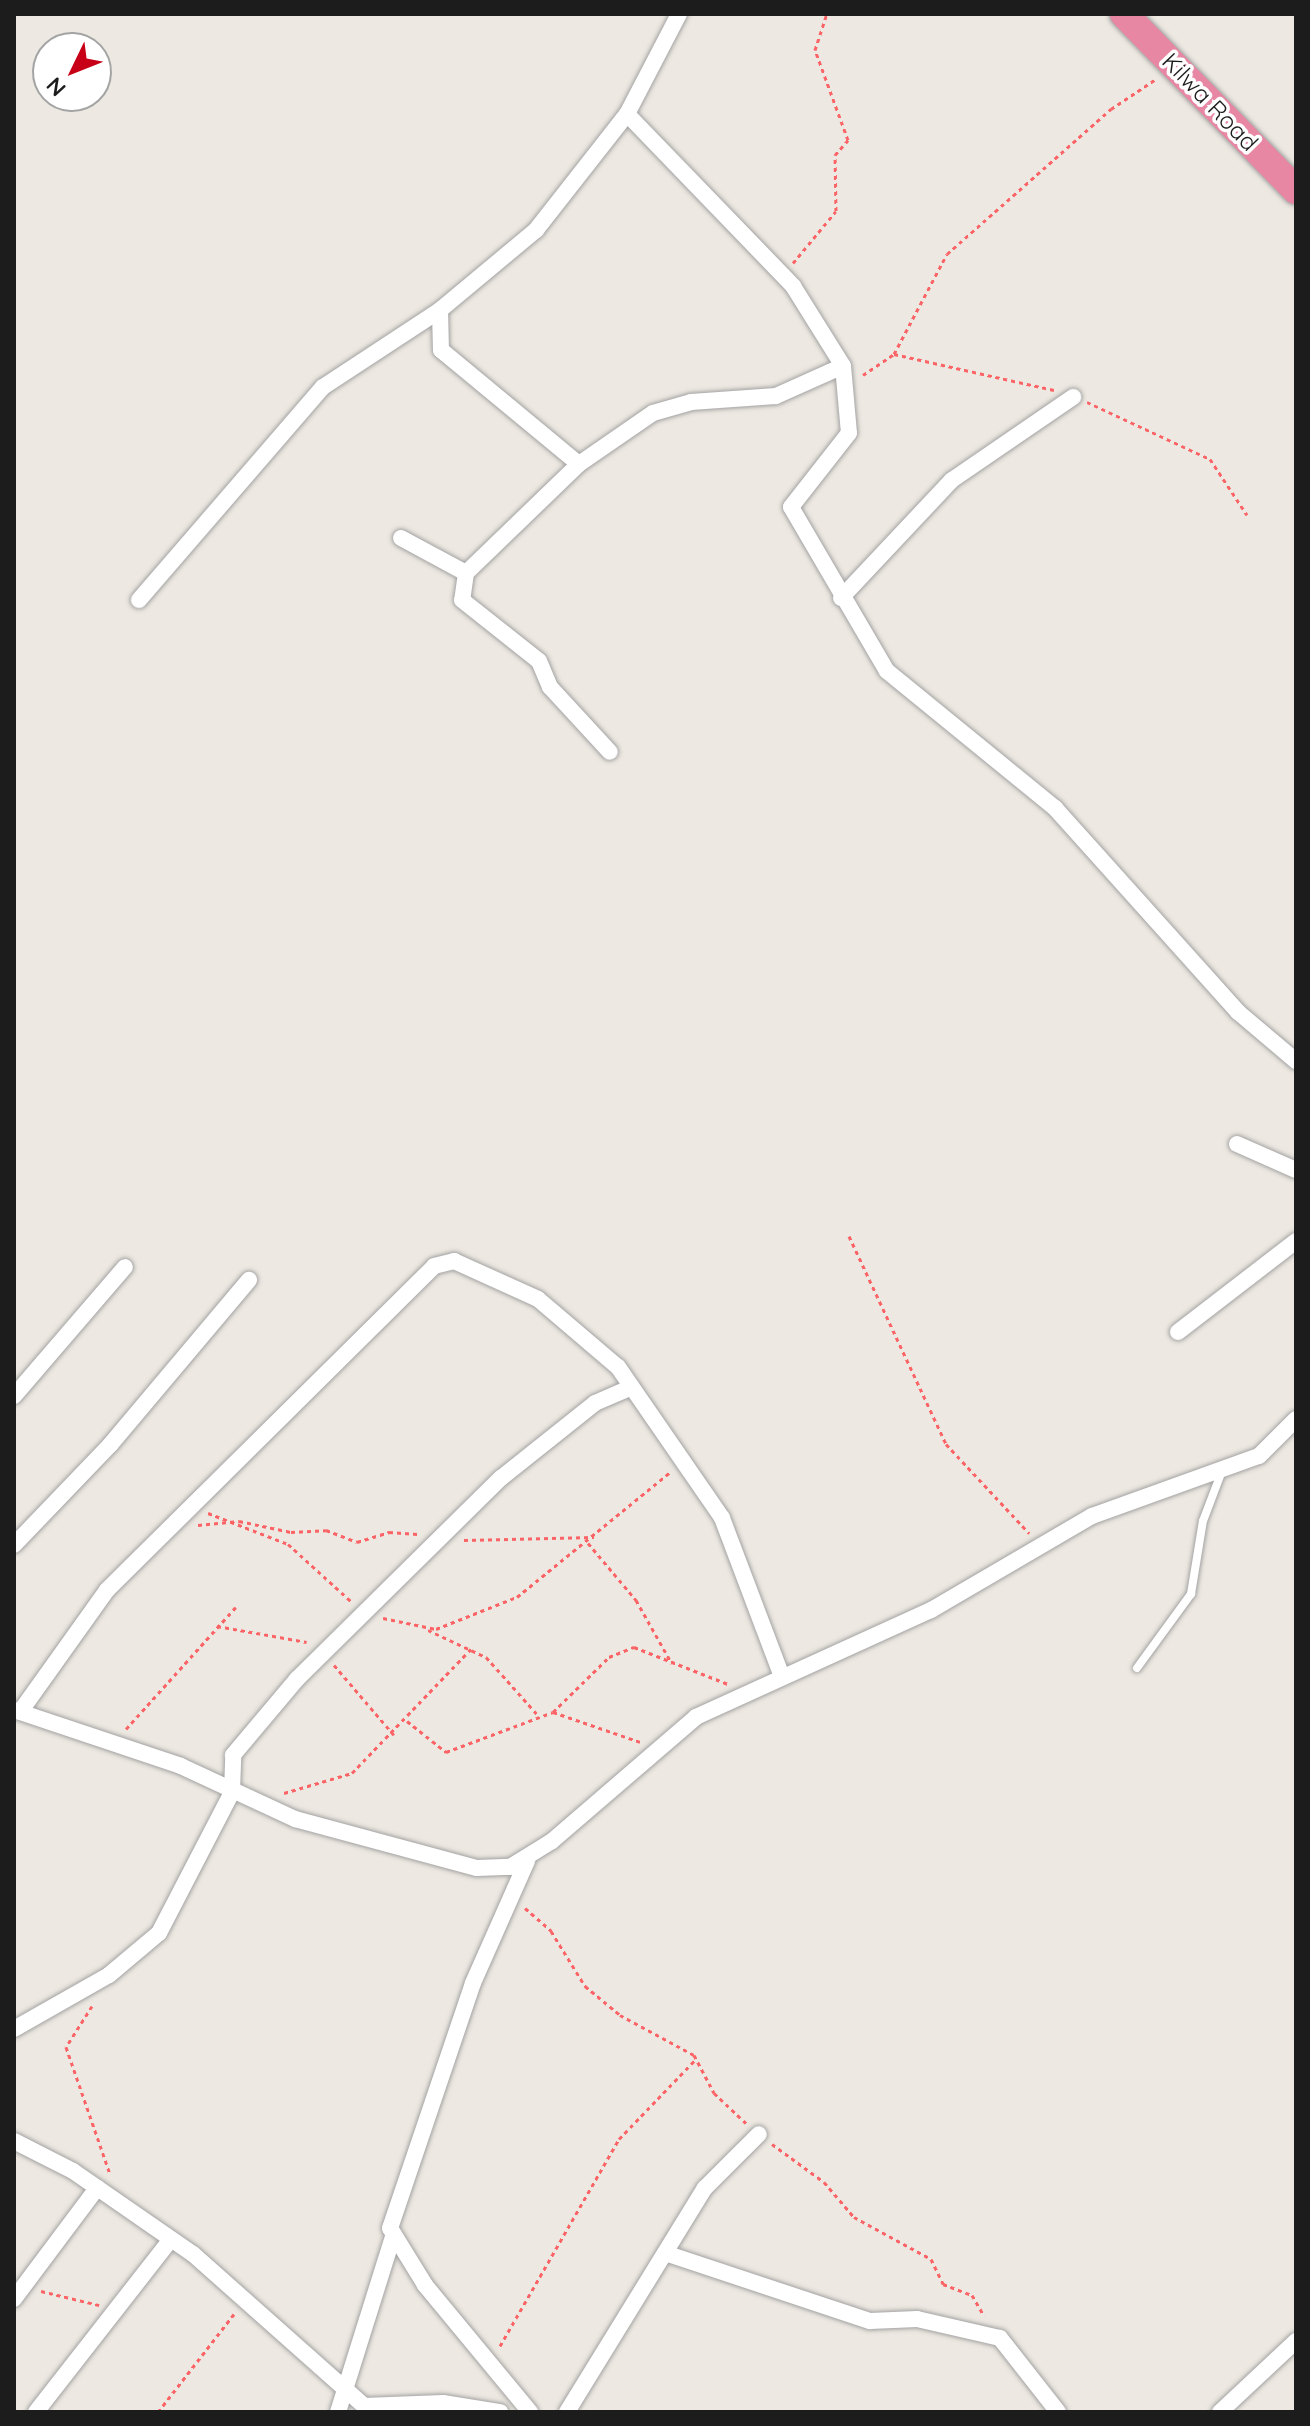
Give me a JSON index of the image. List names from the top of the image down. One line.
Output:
{"streets":{"highway":["Kilwa Road"]},"north":"bottom left"}
